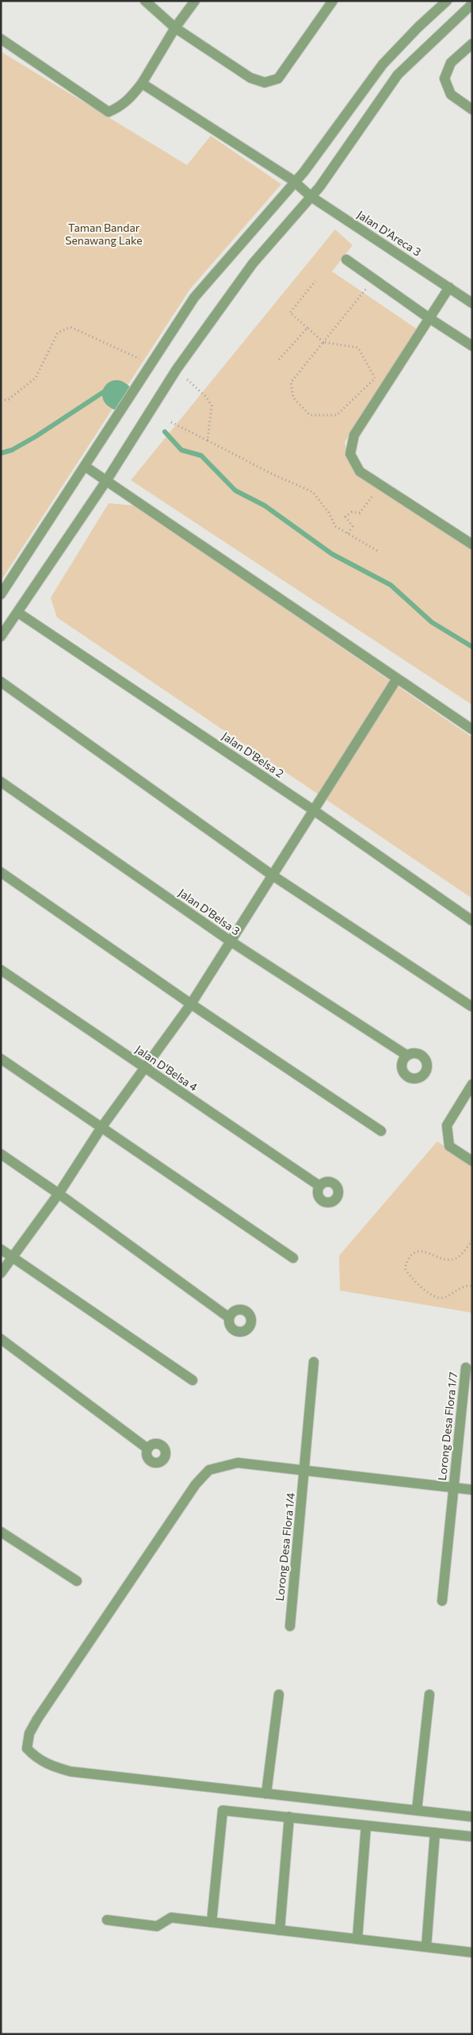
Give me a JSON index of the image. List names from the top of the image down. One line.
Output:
{"streets":{"street":["Jalan D'Areca 3","Jalan D'Belsa 2","Jalan D'Belsa 3","Jalan D'Belsa 4","Lorong Desa Flora 1/7","Lorong Desa Flora 1/4"]},"parks":["Taman Bandar Senawang Lake"]}
